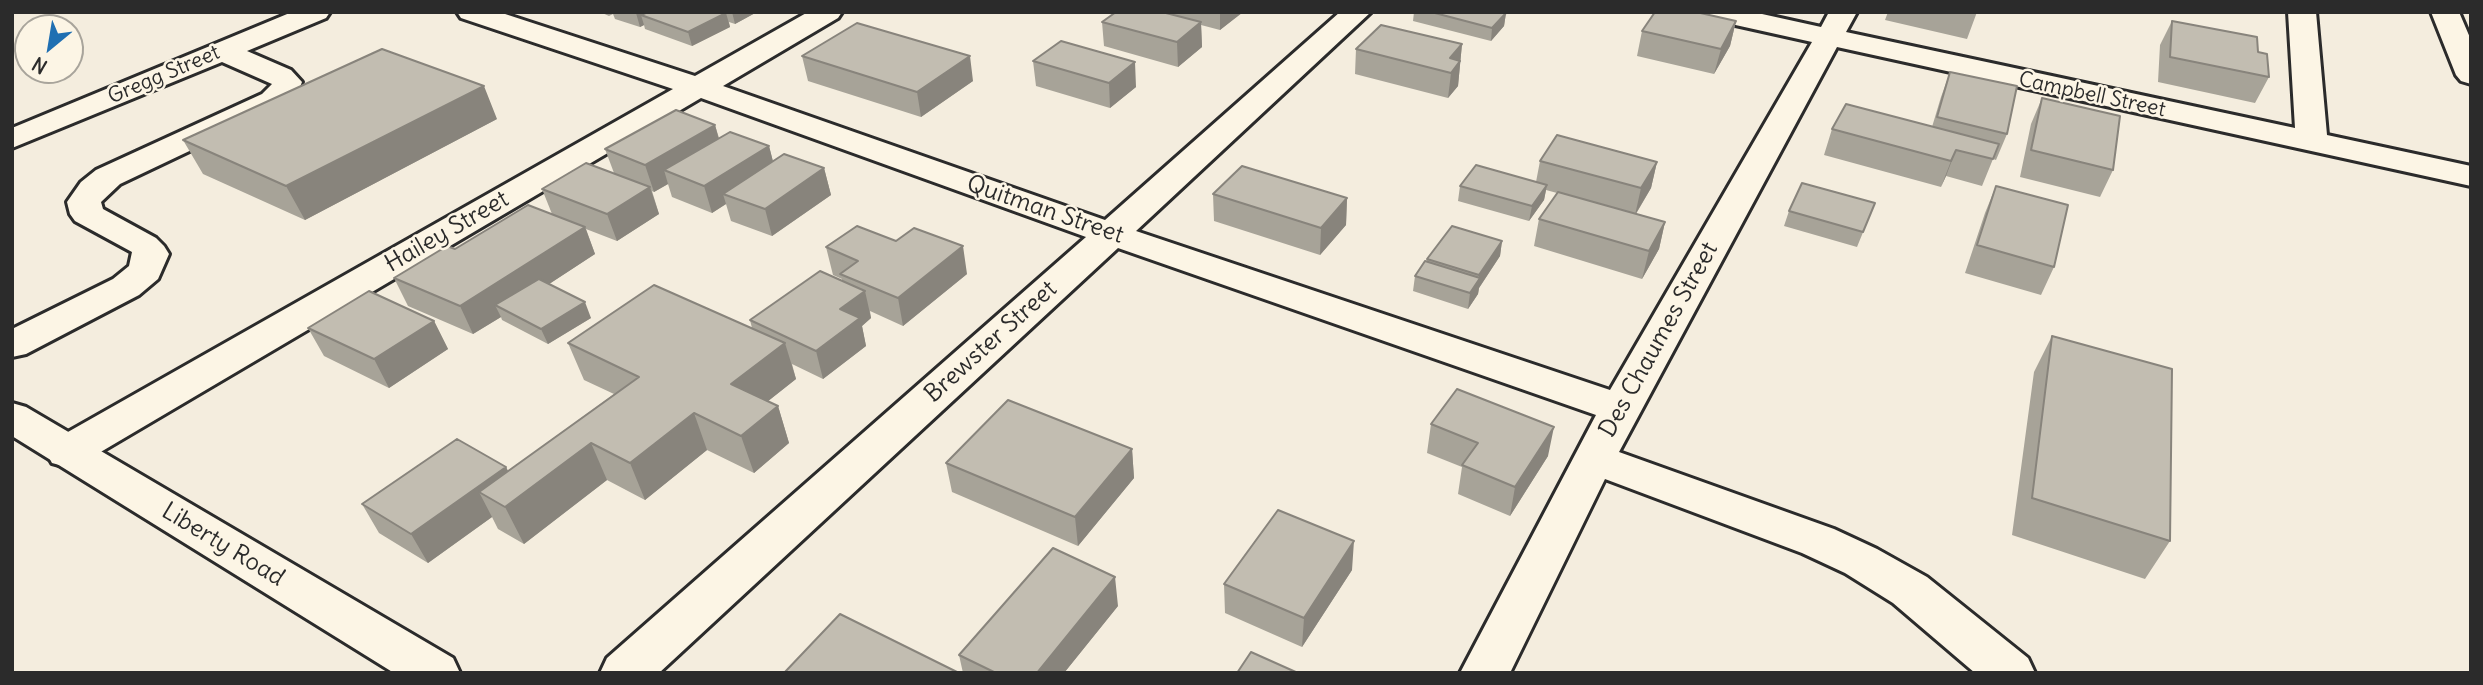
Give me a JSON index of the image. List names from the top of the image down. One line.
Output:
{"streets":{"street":["Gregg Street","Campbell Street","Quitman Street","Hailey Street","Des Chaumes Street","Brewster Street","Liberty Road"]},"crossings":[["Campbell Street","Des Chaumes Street"],["Quitman Street","Hailey Street"],["Quitman Street","Des Chaumes Street"],["Quitman Street","Brewster Street"],["Hailey Street","Liberty Road"]],"north":"bottom left"}
